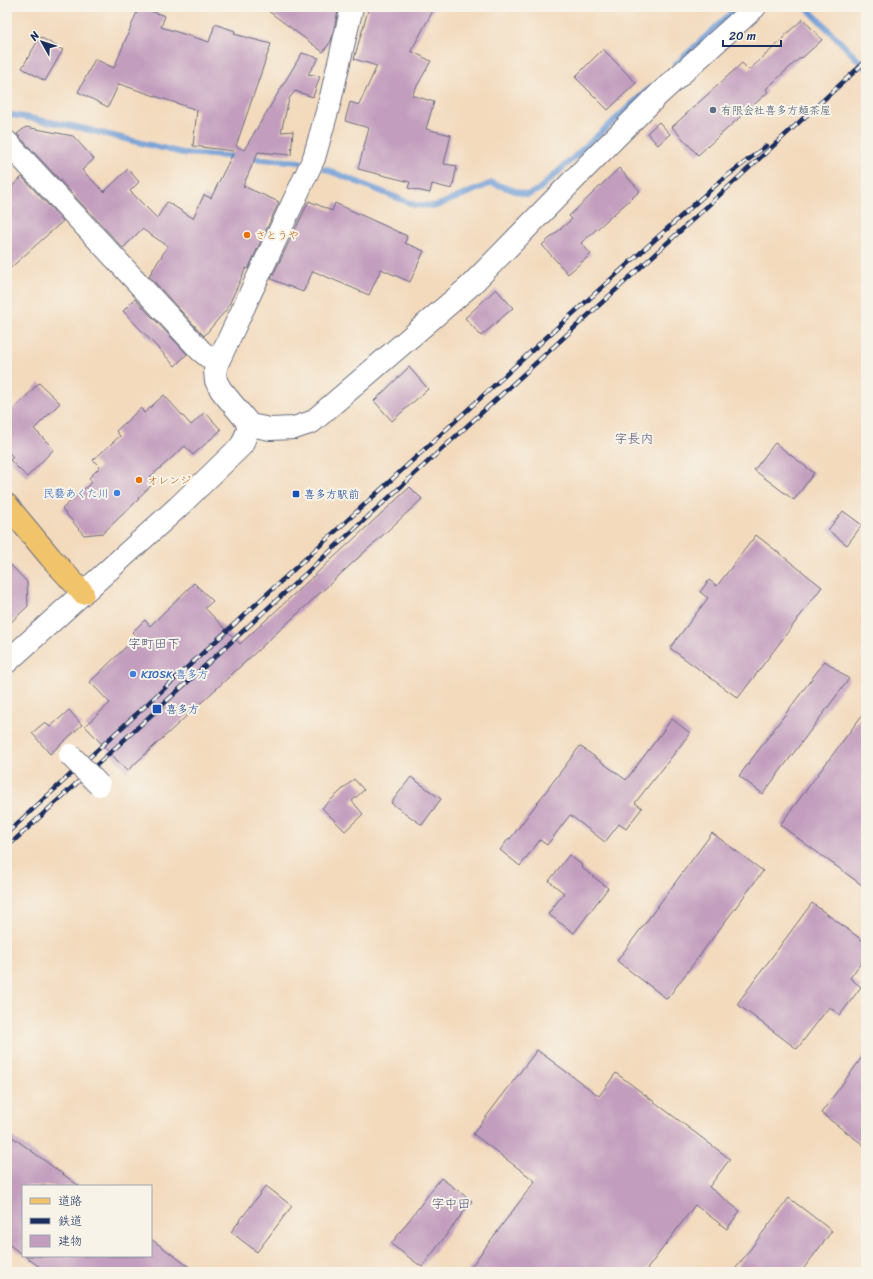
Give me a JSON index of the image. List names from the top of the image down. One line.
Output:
{"districts":["字長内","字町田下","字中田"],"places":{"other":["有限会社喜多方麺茶屋","さとうや","オレンジ","民藝あくた川","KIOSK 喜多方"],"transit":["喜多方駅前","喜多方"]},"legend":["道路","鉄道","建物"],"scale_bar":"20 m","north":"top left"}
